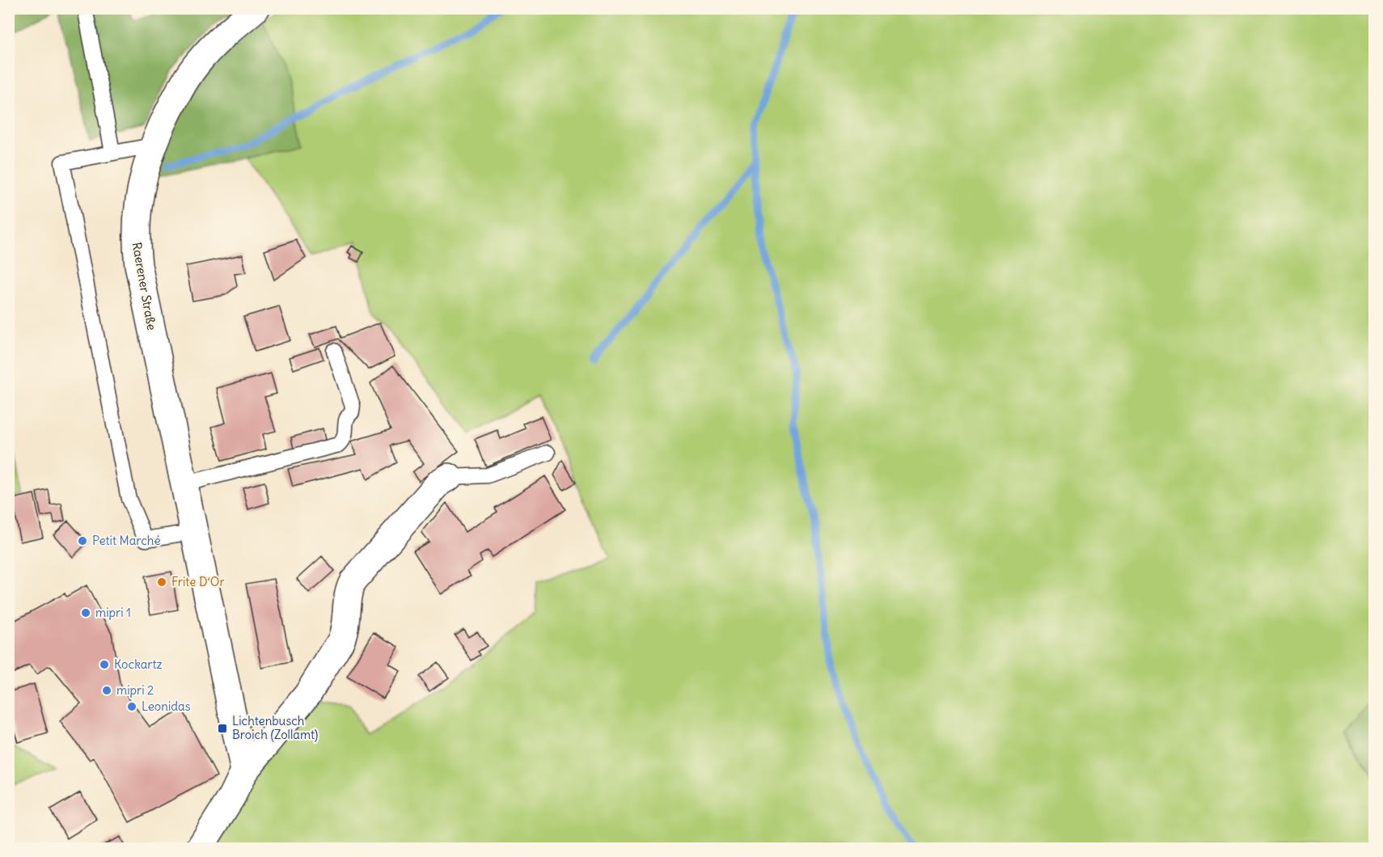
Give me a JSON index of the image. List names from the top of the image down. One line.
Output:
{"streets":{"street":["Raerener Straße"]},"places":{"other":["Petit Marché","Frite D‘Or","mipri 1","Kockartz","mipri 2","Leonidas"],"transit":["Lichtenbusch Broich (Zollamt)"]}}
